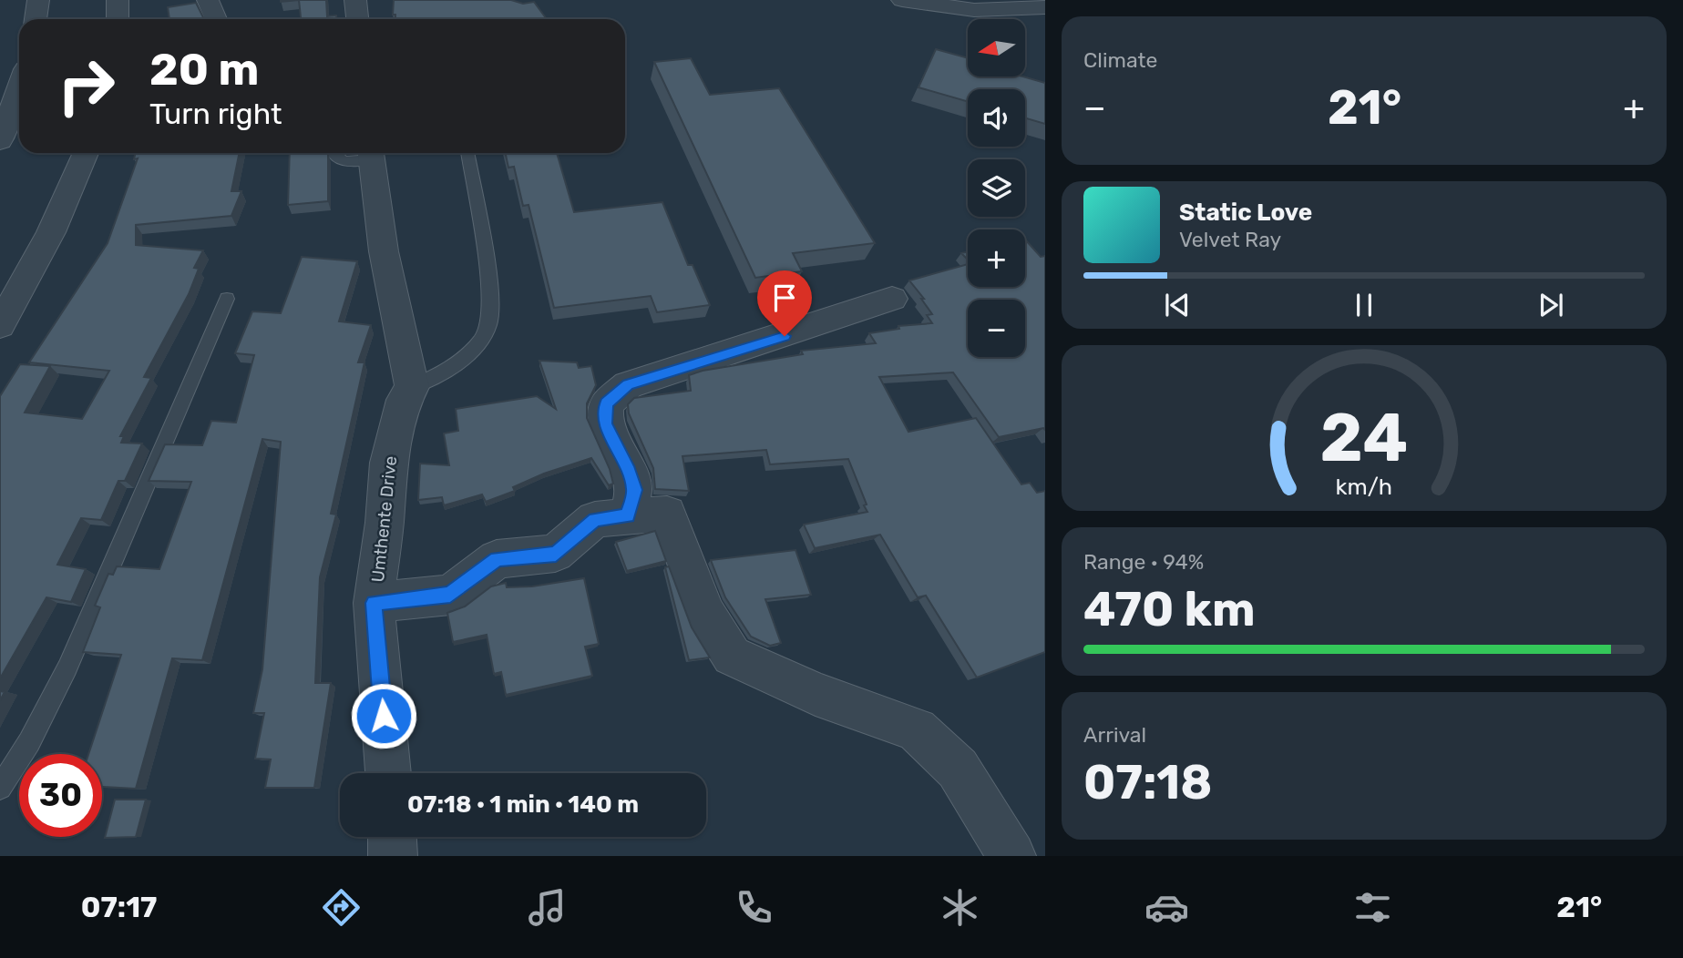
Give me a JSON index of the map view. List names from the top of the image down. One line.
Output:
{"streets":{"street":["Umthente Drive"]},"north":"left","page":{"tile":["Climate",["Range · 94%","470 km"],["Arrival","07:18"]],"map_buttons":["+","−"],"turn":["20 m","Turn right"],"heat":["−","21°","+"],"song":["Static Love","Velvet Ray"],"limit":"30","trip":"07:18 · 1 min · 140 m","tabs":["07:17","21°"],"gauge":["24","km/h"]}}
